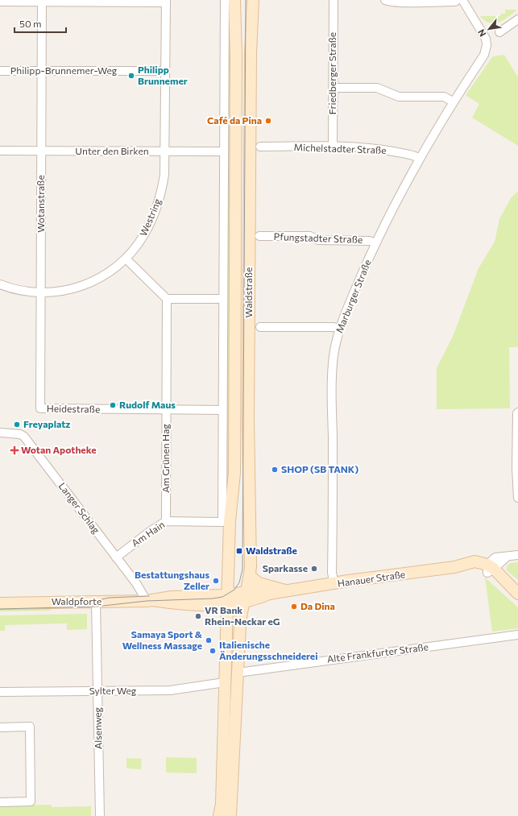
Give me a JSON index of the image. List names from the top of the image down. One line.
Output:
{"streets":{"main road":["Waldstraße","Hanauer Straße","Waldpforte"],"street":["Philipp-Brunnemer-Weg","Friedberger Straße","Michelstadter Straße","Unter den Birken","Wotanstraße","Westring","Pfungstadter Straße","Marburger Straße","Heidestraße","Am Grünen Hag","Langer Schlag","Am Hain","Alte Frankfurter Straße","Sylter Weg","Alsenweg"]},"crossings":[["Philipp-Brunnemer-Weg","Wotanstraße"],["Philipp-Brunnemer-Weg","Westring"],["Friedberger Straße","Michelstadter Straße"],["Michelstadter Straße","Marburger Straße"],["Unter den Birken","Wotanstraße"],["Unter den Birken","Westring"],["Wotanstraße","Westring"],["Wotanstraße","Heidestraße"],["Pfungstadter Straße","Marburger Straße"],["Waldstraße","Hanauer Straße"],["Waldstraße","Waldpforte"],["Waldstraße","Alte Frankfurter Straße"],["Waldstraße","Sylter Weg"],["Marburger Straße","Hanauer Straße"],["Heidestraße","Am Grünen Hag"],["Heidestraße","Am Hain"],["Am Grünen Hag","Am Hain"],["Langer Schlag","Am Hain"],["Langer Schlag","Waldpforte"],["Hanauer Straße","Waldpforte"],["Waldpforte","Alsenweg"],["Sylter Weg","Alsenweg"]],"places":{"other":["Philipp Brunnemer","Café da Pina","Rudolf Maus","Freyaplatz","SHOP (SB TANK)","Sparkasse","Bestattungshaus Zeller","Da Dina","VR Bank Rhein-Neckar eG","Samaya Sport & Wellness Massage","Italienische Änderungsschneiderei"],"health":["Wotan Apotheke"],"transit":["Waldstraße"]},"scale_bar":"50 m","north":"bottom left"}
